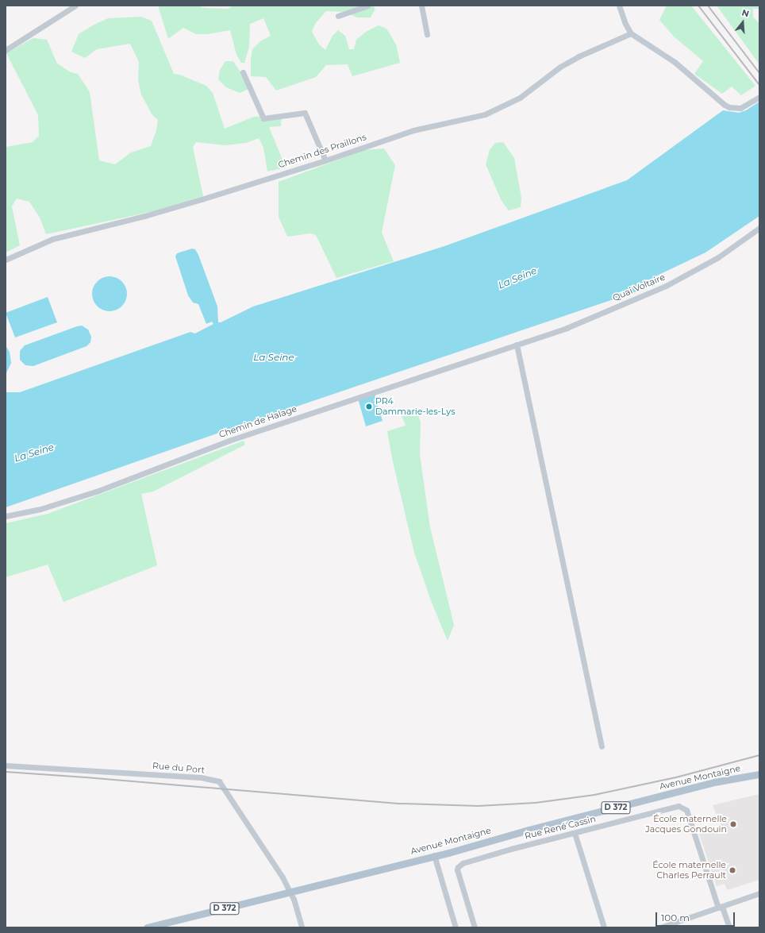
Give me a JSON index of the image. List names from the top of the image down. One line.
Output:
{"streets":{"main road":["Avenue Montaigne","D 372"],"street":["Chemin des Praillons","Quai Voltaire","Chemin de Halage","Rue du Port","Rue René Cassin"]},"crossings":[["Quai Voltaire","Chemin de Halage"],["Rue du Port","Avenue Montaigne"]],"water":["La Seine"],"places":["PR4 Dammarie-les-Lys","École maternelle Jacques Gondouin","École maternelle Charles Perrault"],"scale_bar":"100 m","north":"top"}
